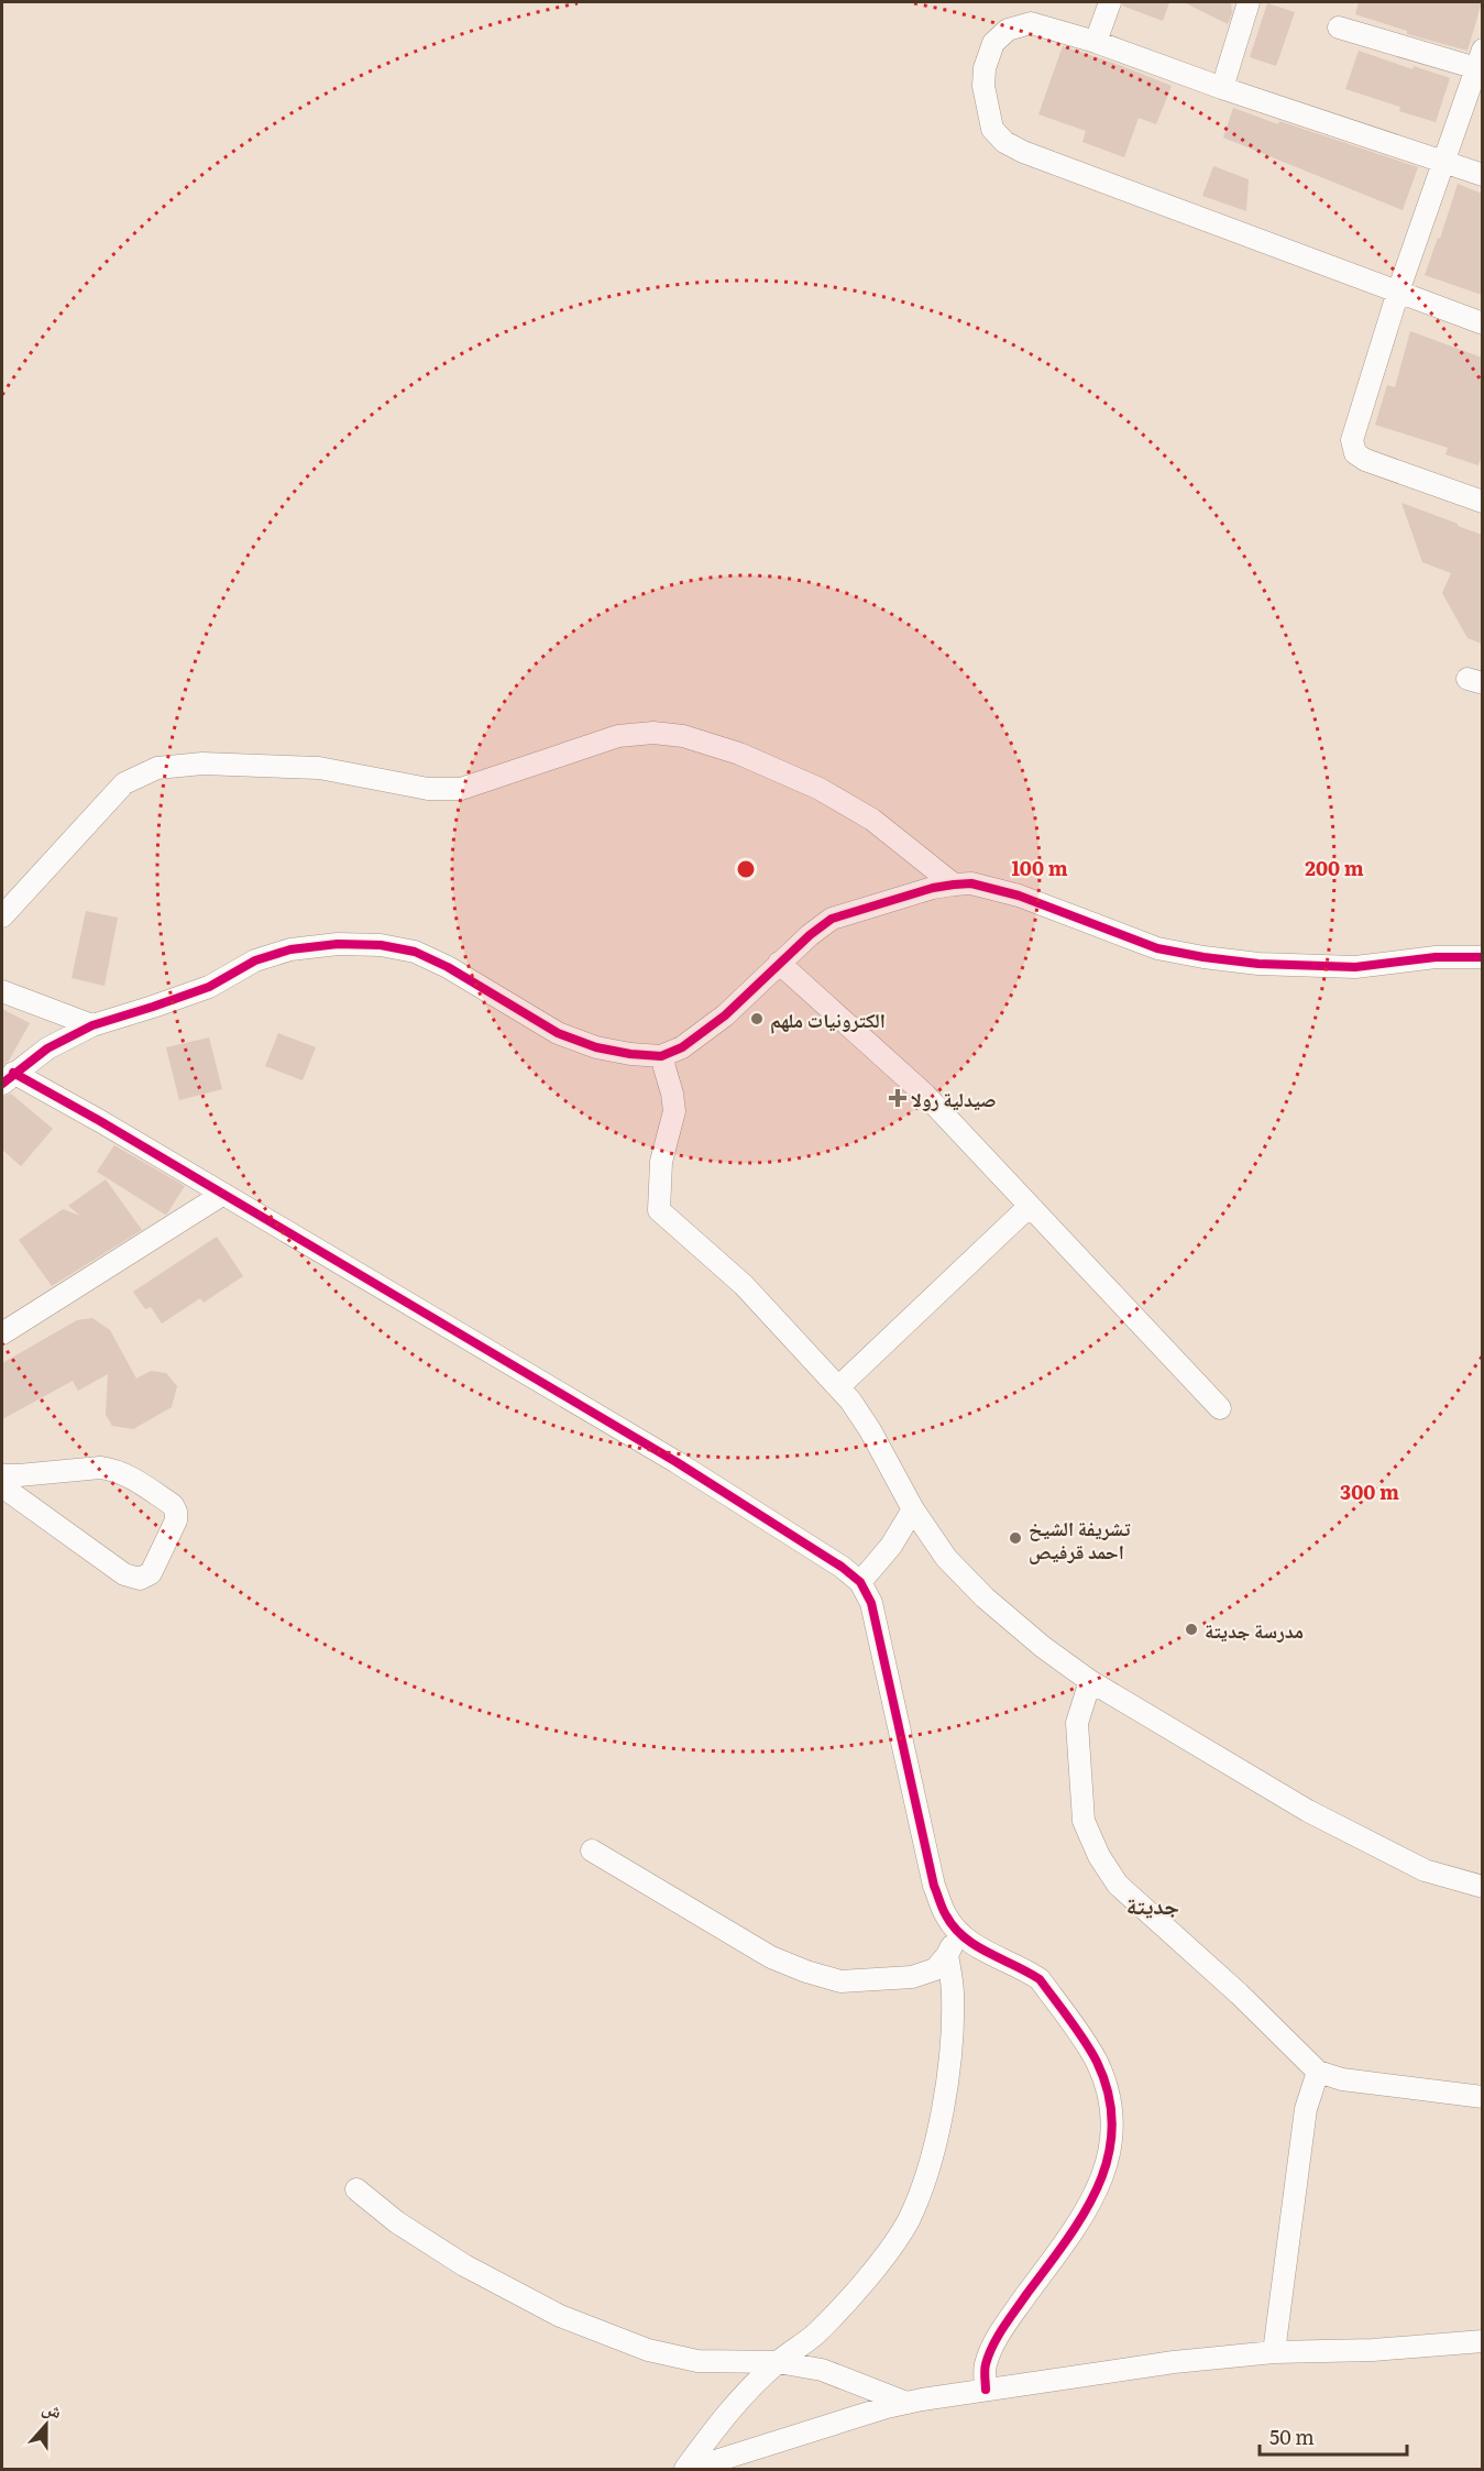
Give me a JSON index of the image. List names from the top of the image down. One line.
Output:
{"districts":["جديتة"],"places":{"other":["الكترونيات ملهم","تشريفة الشيخ احمد قرفيص","مدرسة جديتة"],"health":["صيدلية رولا"]},"scale_bar":"50 m","north":"top","rings":["100 m","200 m","300 m"]}
